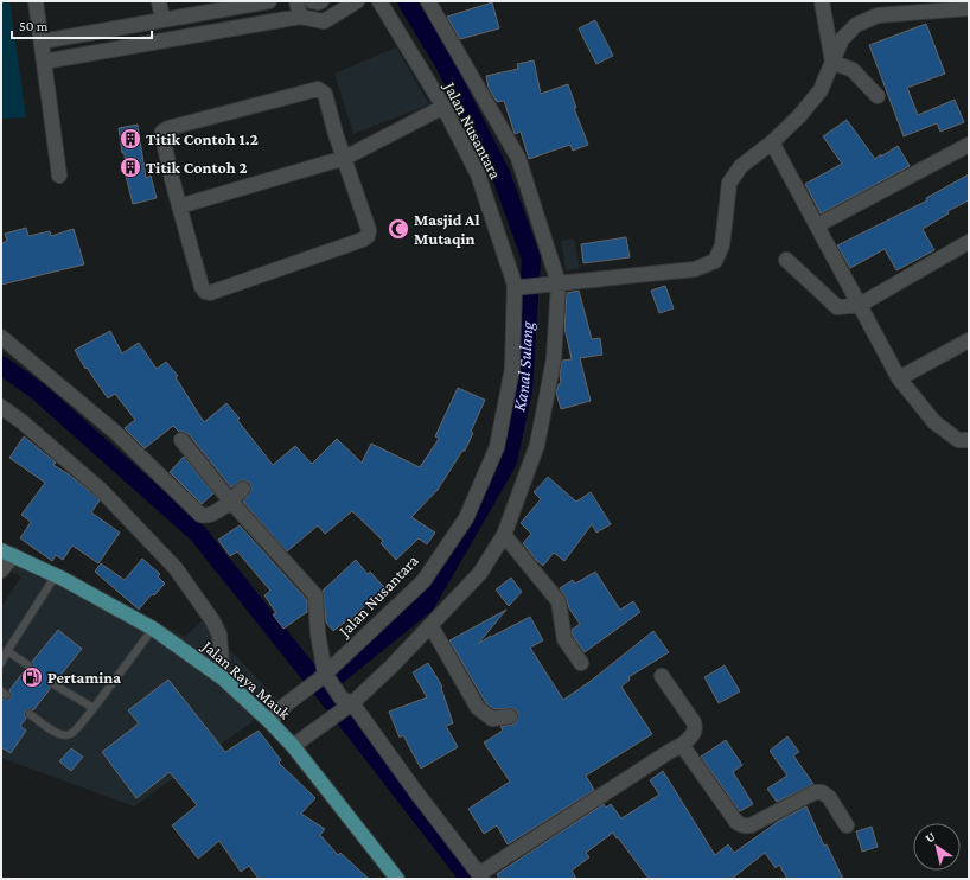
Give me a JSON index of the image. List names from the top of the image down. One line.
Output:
{"streets":{"main road":["Jalan Raya Mauk"],"street":["Jalan Nusantara"]},"crossings":[["Jalan Nusantara","Jalan Raya Mauk"]],"water":["Kanal Sulang"],"places":{"building":["Titik Contoh 1.2","Titik Contoh 2"],"mosque":["Masjid Al Mutaqin"],"fuel station":["Pertamina"]},"scale_bar":"50 m","north":"top left"}
